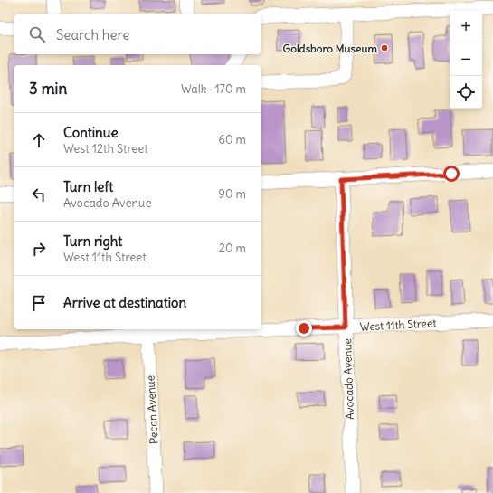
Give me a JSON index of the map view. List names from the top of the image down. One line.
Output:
{"streets":{"street":["West 11th Street","Avocado Avenue","Pecan Avenue"]},"crossings":[["West 11th Street","Avocado Avenue"],["West 11th Street","Pecan Avenue"]],"places":["Goldsboro Museum"],"page":{"map_buttons":["+","−"],"search":"Search here","heading":["3 min","Walk · 170 m"],"list":[["Continue","West 12th Street","60 m"],["Turn left","Avocado Avenue","90 m"],["Turn right","West 11th Street","20 m"],"Arrive at destination"]}}
